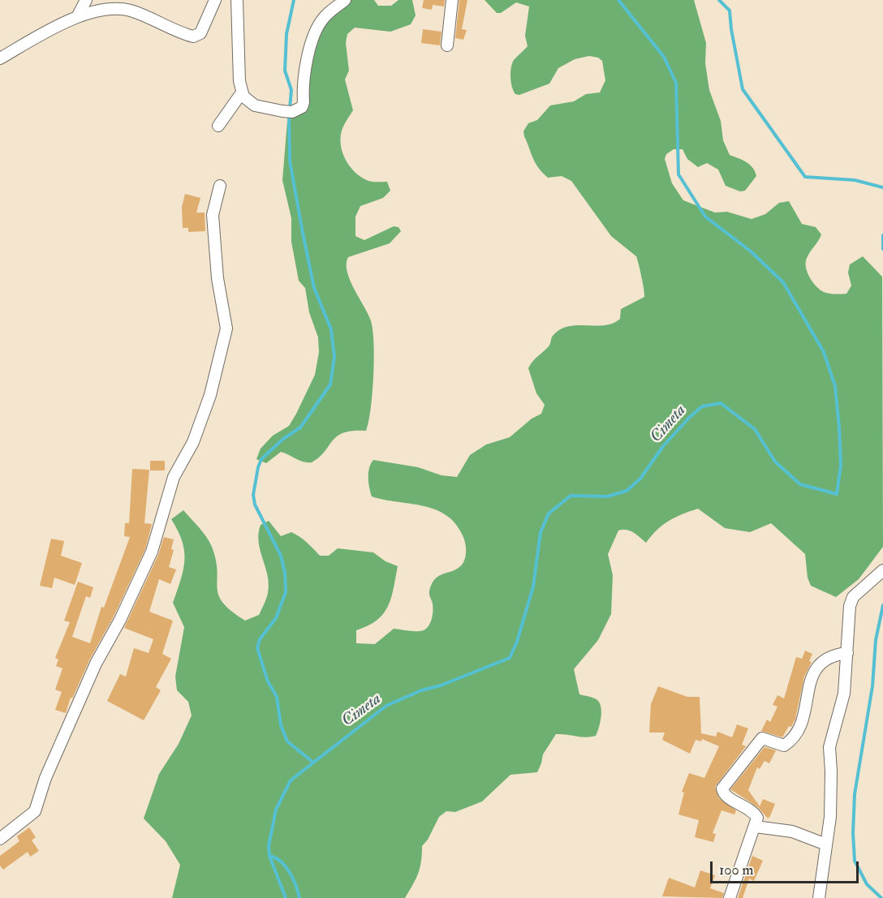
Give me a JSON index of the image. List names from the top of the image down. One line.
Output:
{"water":["Cimeta"],"scale_bar":"100 m"}
